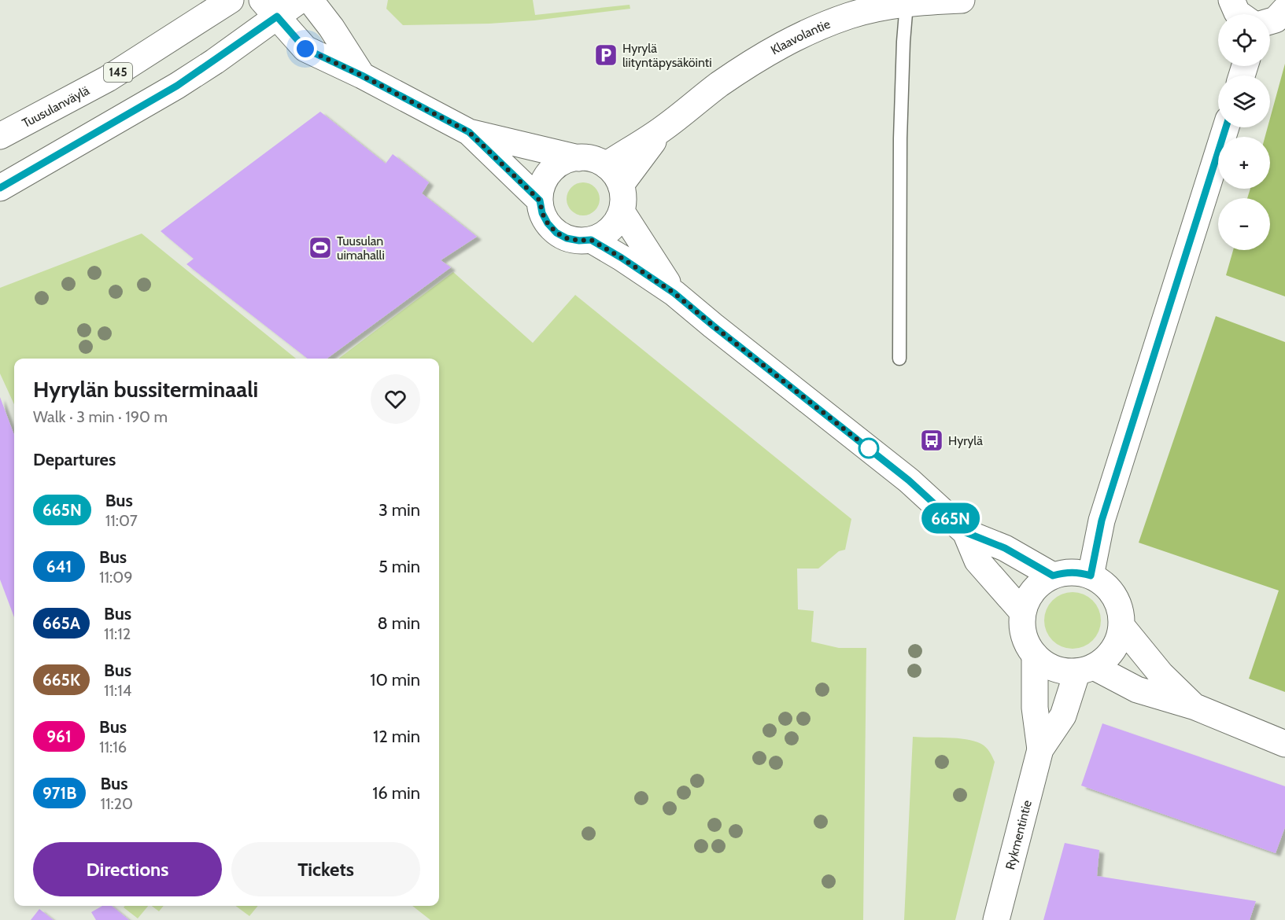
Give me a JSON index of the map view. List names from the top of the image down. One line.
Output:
{"streets":{"street":["Klaavolantie","145","Tuusulanväylä","Rykmentintie"]},"places":{"parking":["Hyrylä liityntäpysäköinti"],"sports":["Tuusulan uimahalli"],"bus stop":["Hyrylä"]},"lines":["bus line 665N"],"page":{"on_map":"665N","map_buttons":["+","−"],"heading":[["Hyrylän bussiterminaali","Walk · 3 min · 190 m"],"Departures"],"list":[{"mark":"665N","name":"Bus","note":"11:07","value":"3 min"},{"mark":"641","name":"Bus","note":"11:09","value":"5 min"},{"mark":"665A","name":"Bus","note":"11:12","value":"8 min"},{"mark":"665K","name":"Bus","note":"11:14","value":"10 min"},{"mark":"961","name":"Bus","note":"11:16","value":"12 min"},{"mark":"971B","name":"Bus","note":"11:20","value":"16 min"}],"buttons":["Directions","Tickets"]}}
